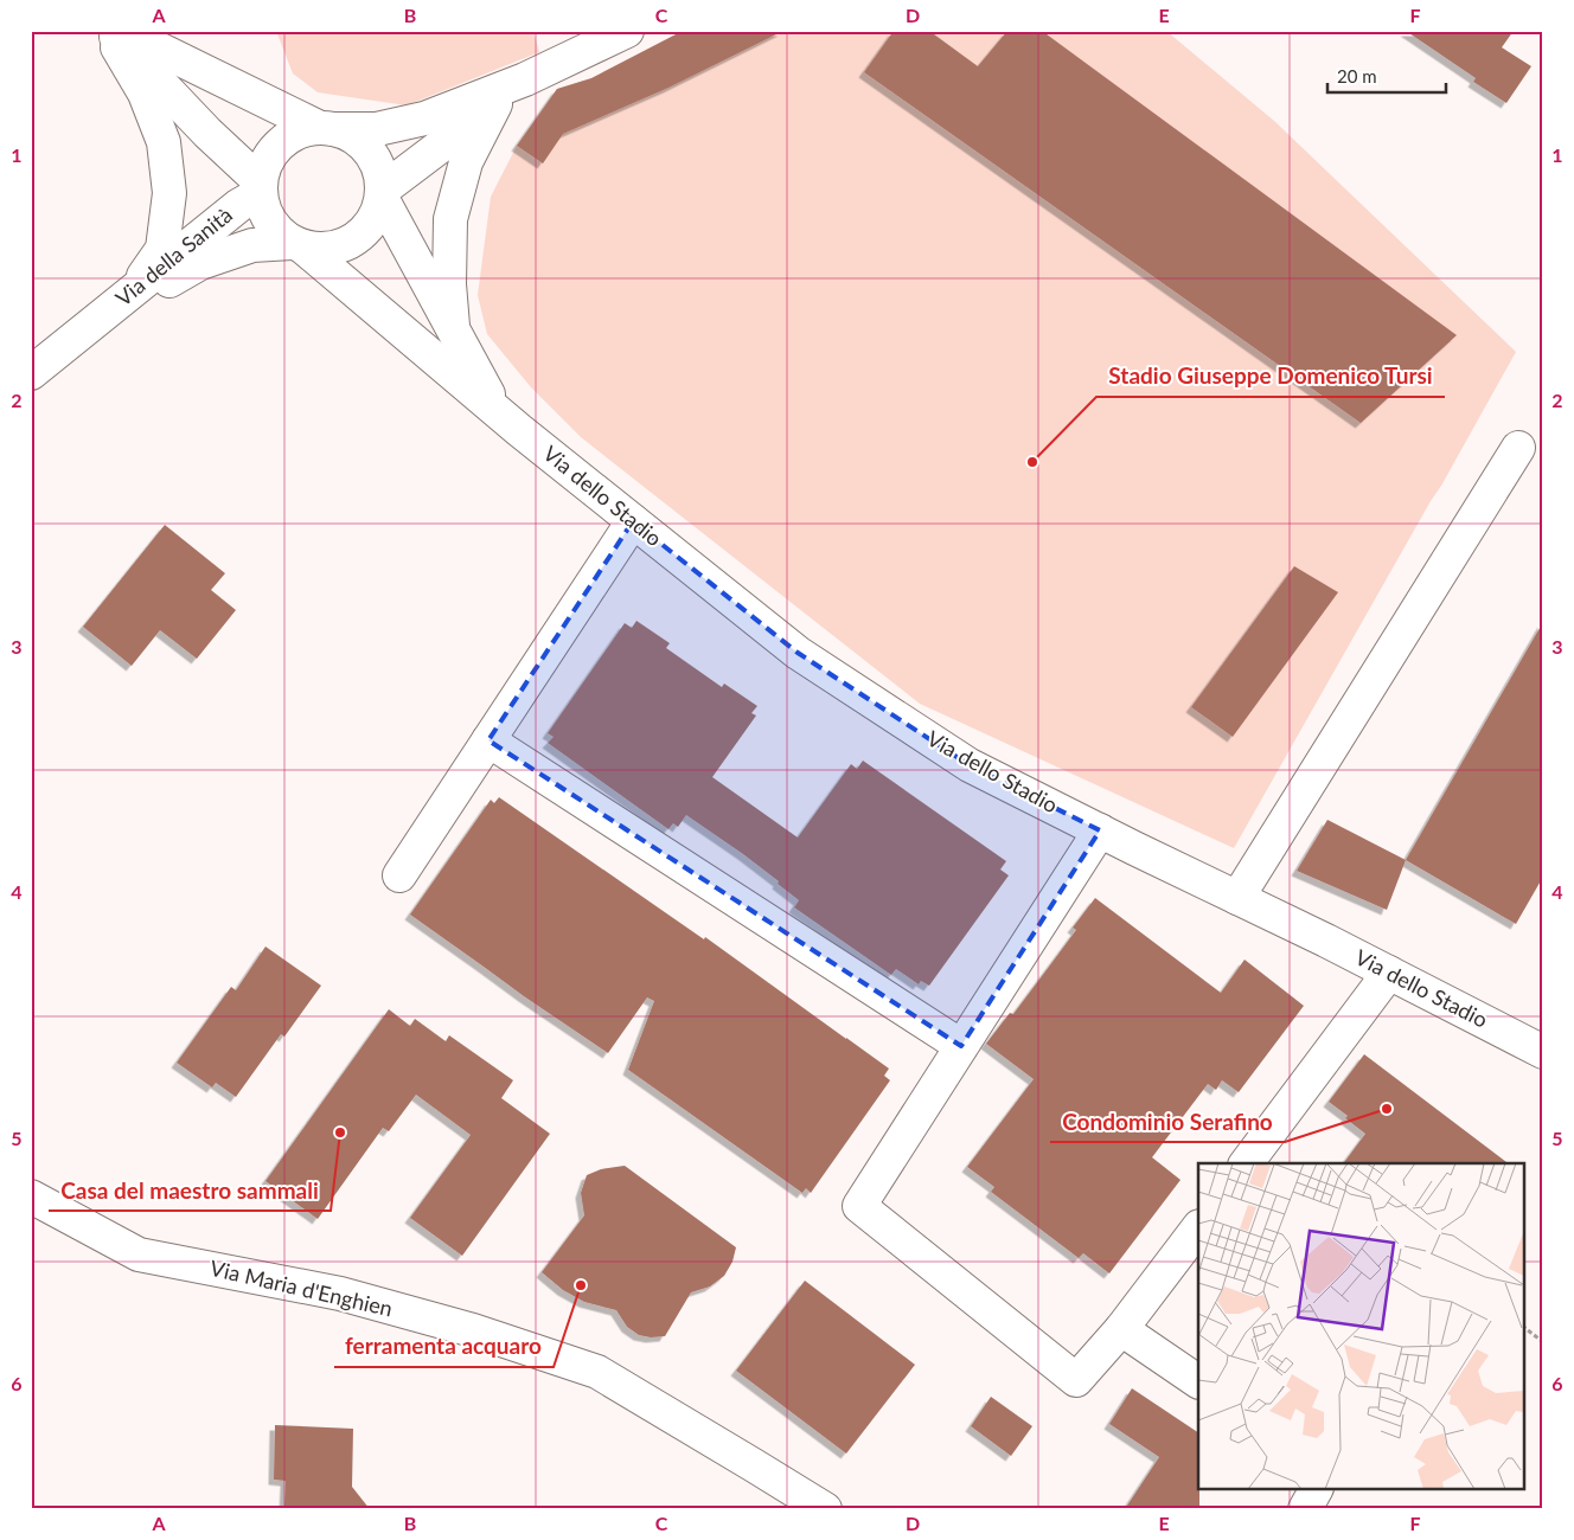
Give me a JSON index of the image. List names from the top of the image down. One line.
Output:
{"streets":{"street":["Via della Sanità","Via dello Stadio","Via Maria d'Enghien"]},"crossings":[["Via della Sanità","Via dello Stadio"]],"places":["Stadio Giuseppe Domenico Tursi","Condominio Serafino","Casa del maestro sammali","ferramenta acquaro"],"scale_bar":"20 m","grid":{"columns":["A","B","C","D","E","F"],"rows":["1","2","3","4","5","6"]}}
